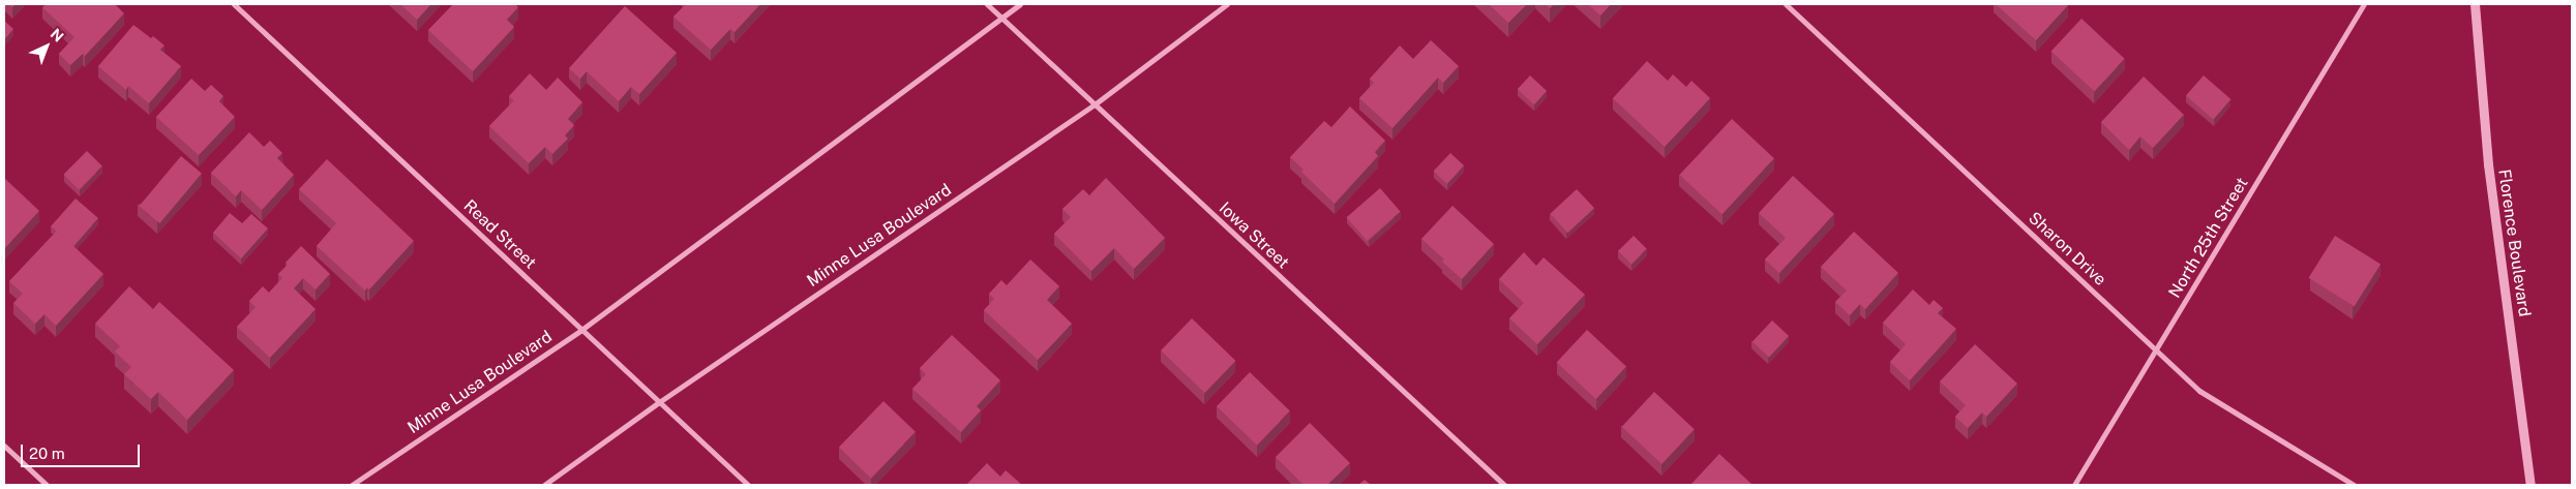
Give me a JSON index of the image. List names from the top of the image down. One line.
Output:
{"streets":{"street":["Read Street","Minne Lusa Boulevard","Iowa Street","North 25th Street","Florence Boulevard","Sharon Drive"]},"crossings":[["Read Street","Minne Lusa Boulevard"],["Minne Lusa Boulevard","Iowa Street"],["North 25th Street","Sharon Drive"]],"scale_bar":"20 m","north":"top right"}
